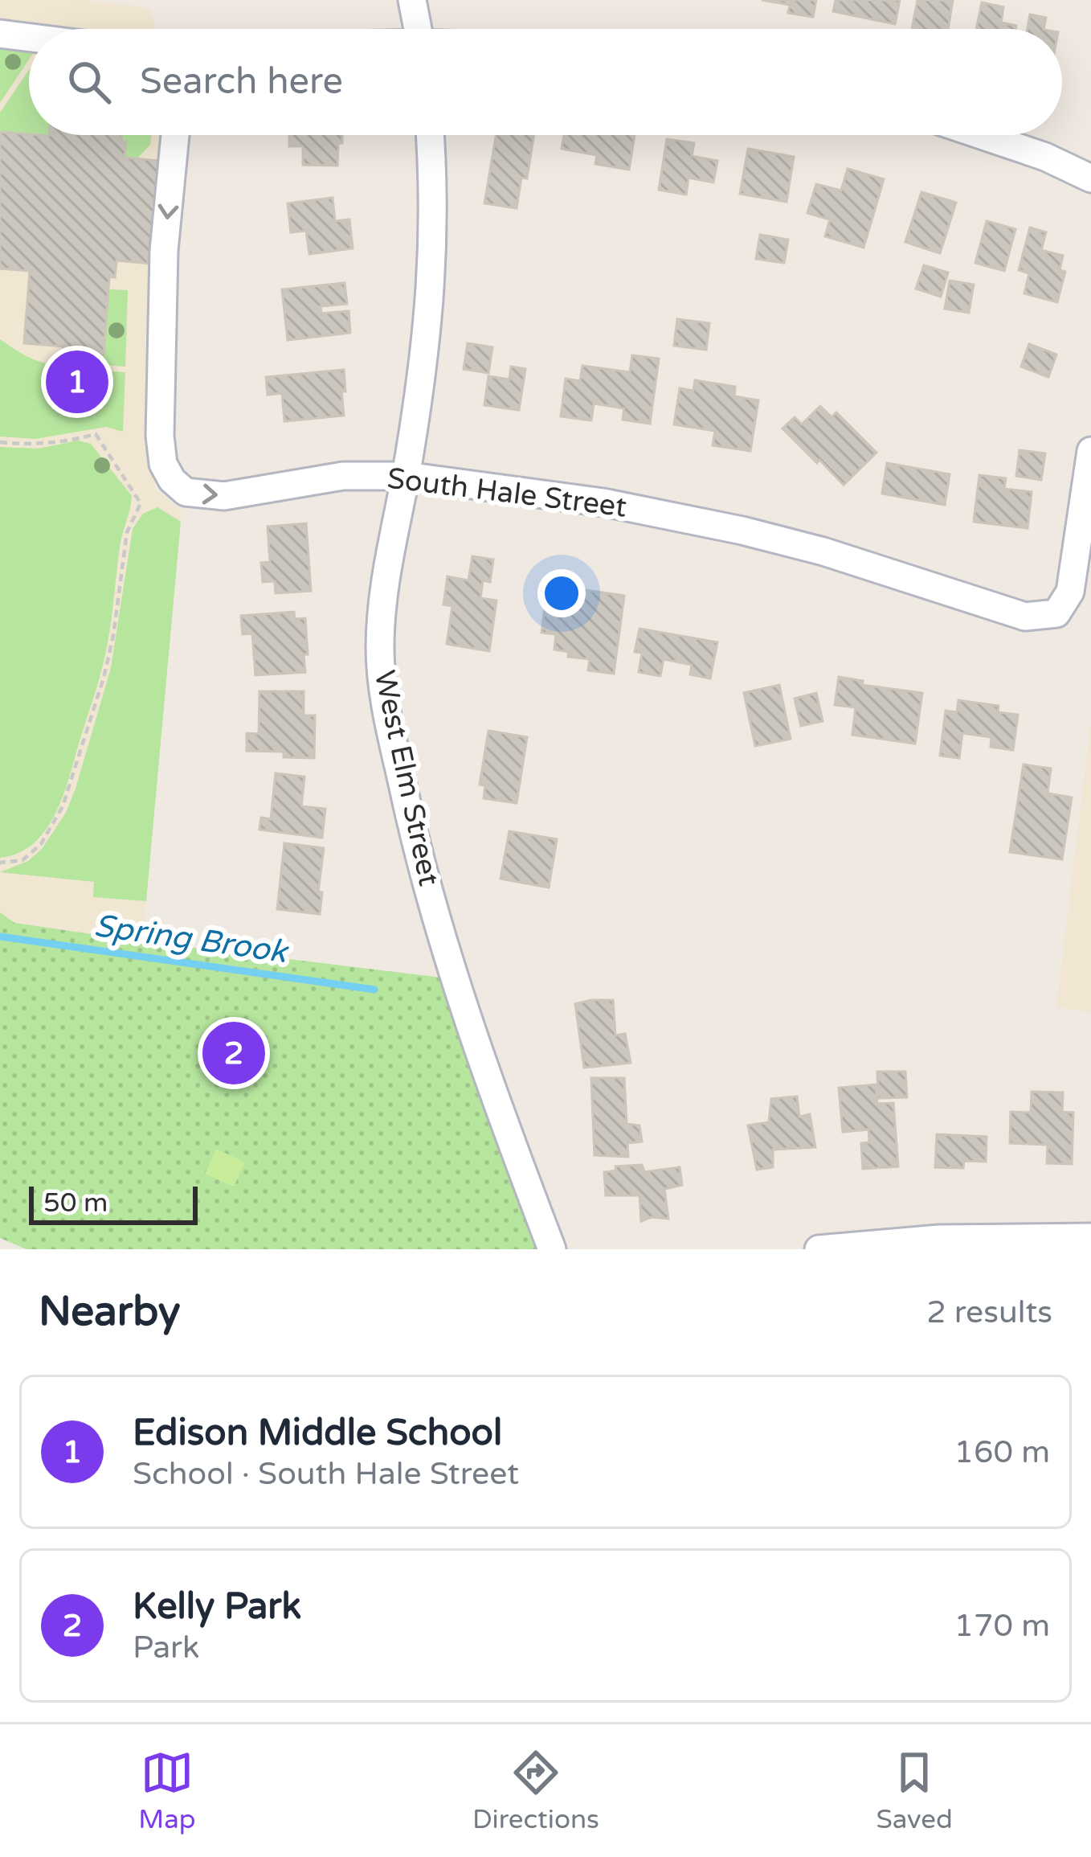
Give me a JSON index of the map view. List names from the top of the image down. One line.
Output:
{"streets":{"street":["South Hale Street","West Elm Street"]},"crossings":[["South Hale Street","West Elm Street"]],"water":["Spring Brook"],"scale_bar":"50 m","page":{"search":"Search here","pins":["1","2"],"scale":"50 m","heading":["Nearby","2 results"],"list":[{"mark":"1","name":"Edison Middle School","note":"School · South Hale Street","value":"160 m"},{"mark":"2","name":"Kelly Park","note":"Park","value":"170 m"}],"nav":["Map","Directions","Saved"]}}
